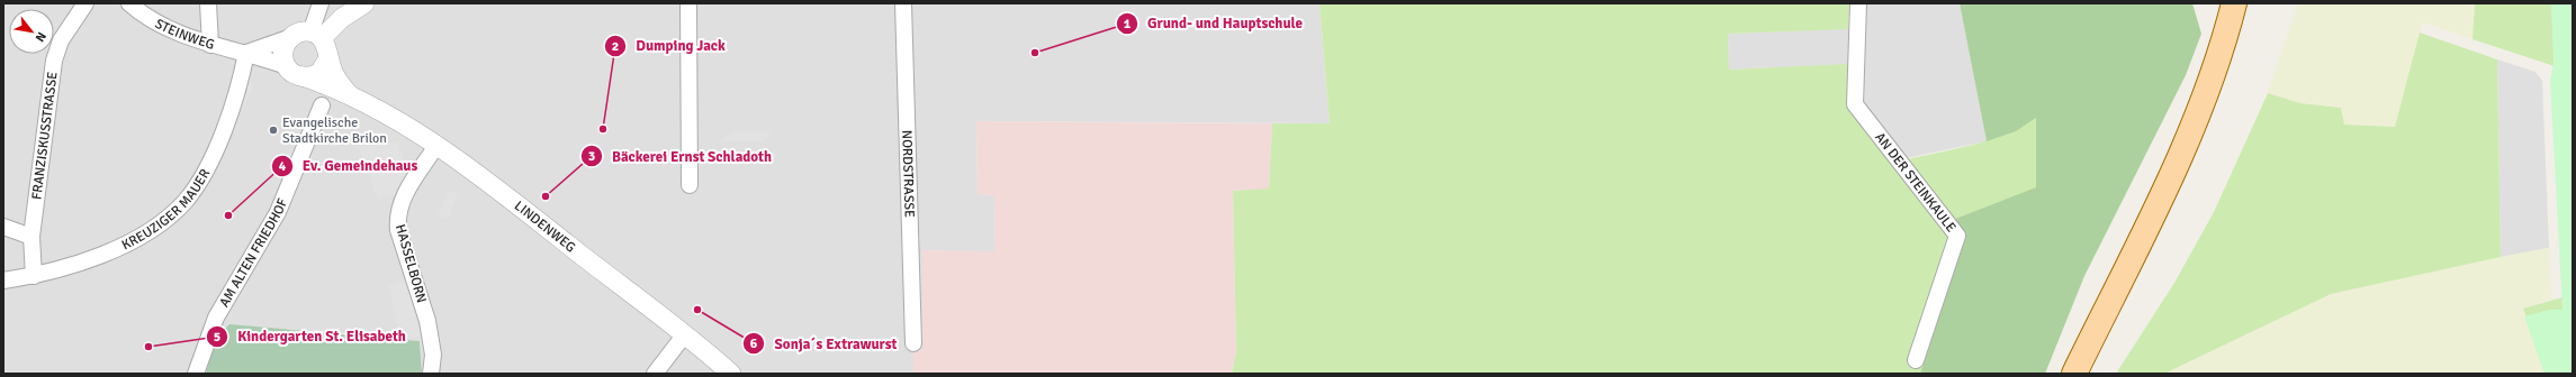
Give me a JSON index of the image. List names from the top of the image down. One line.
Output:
{"streets":{"street":["STEINWEG","FRANZISKUSSTRASSE","NORDSTRASSE","AN DER STEINKAULE","KREUZIGER MAUER","LINDENWEG","AM ALTEN FRIEDHOF","HASSELBORN"]},"crossings":[["STEINWEG","KREUZIGER MAUER"],["STEINWEG","LINDENWEG"],["FRANZISKUSSTRASSE","KREUZIGER MAUER"],["LINDENWEG","HASSELBORN"]],"places":["Grund- und Hauptschule","Dumping Jack","Evangelische Stadtkirche Brilon","Bäckerei Ernst Schladoth","Ev. Gemeindehaus","Sonja´s Extrawurst","Kindergarten St. Elisabeth"],"north":"bottom right"}
